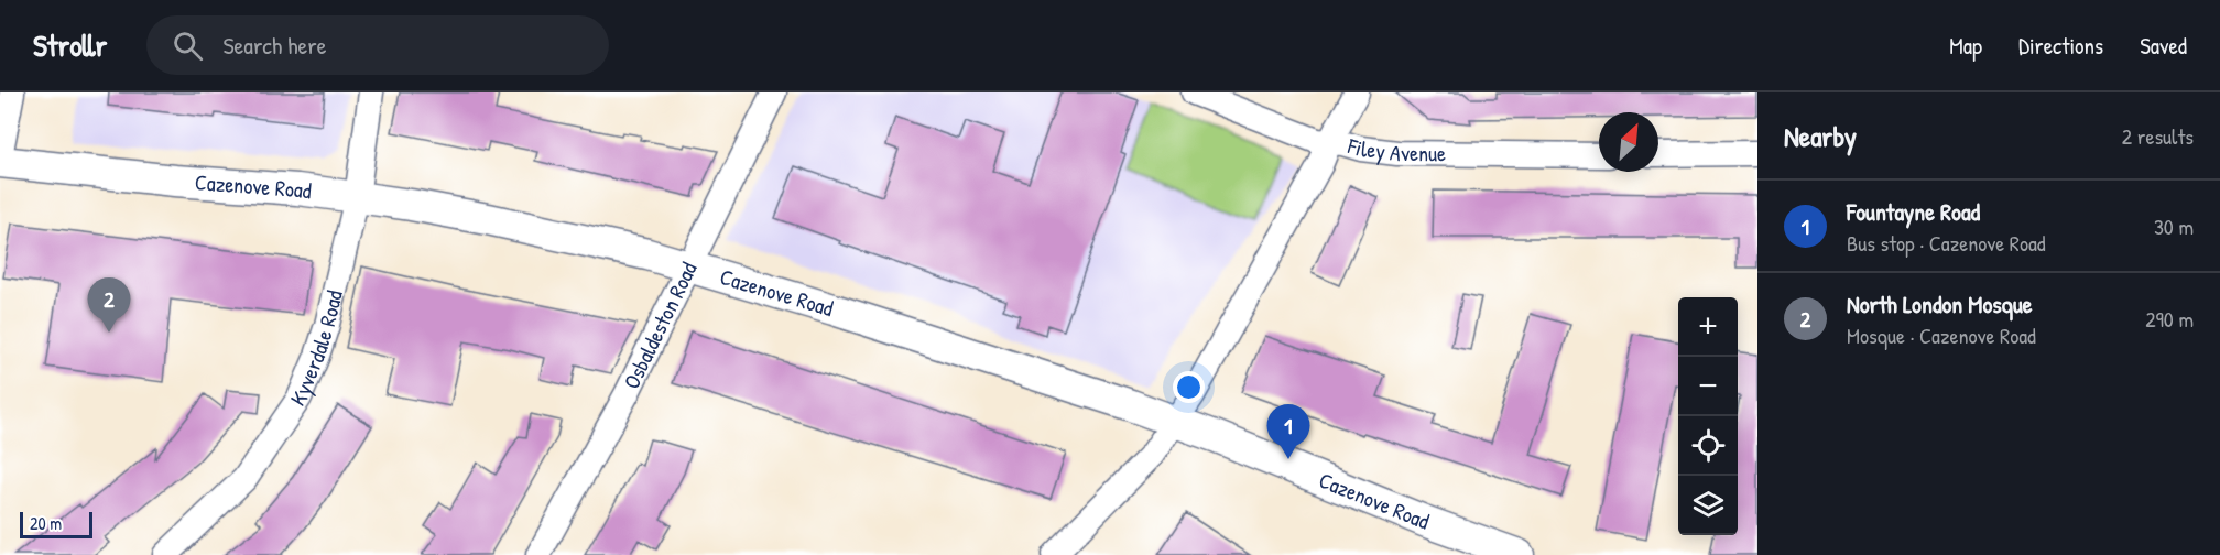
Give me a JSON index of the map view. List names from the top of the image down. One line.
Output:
{"streets":{"street":["Filey Avenue","Cazenove Road","Osbaldeston Road","Kyverdale Road"]},"crossings":[["Cazenove Road","Osbaldeston Road"],["Cazenove Road","Kyverdale Road"]],"scale_bar":"20 m","north":"top right","page":{"header":"Strollr","search":"Search here","nav":["Map","Directions","Saved"],"heading":["Nearby","2 results"],"list":[{"mark":"1","name":"Fountayne Road","note":"Bus stop · Cazenove Road","value":"30 m"},{"mark":"2","name":"North London Mosque","note":"Mosque · Cazenove Road","value":"290 m"}],"pins":["2","1"],"map_buttons":["+","−"],"scale":"20 m"}}
